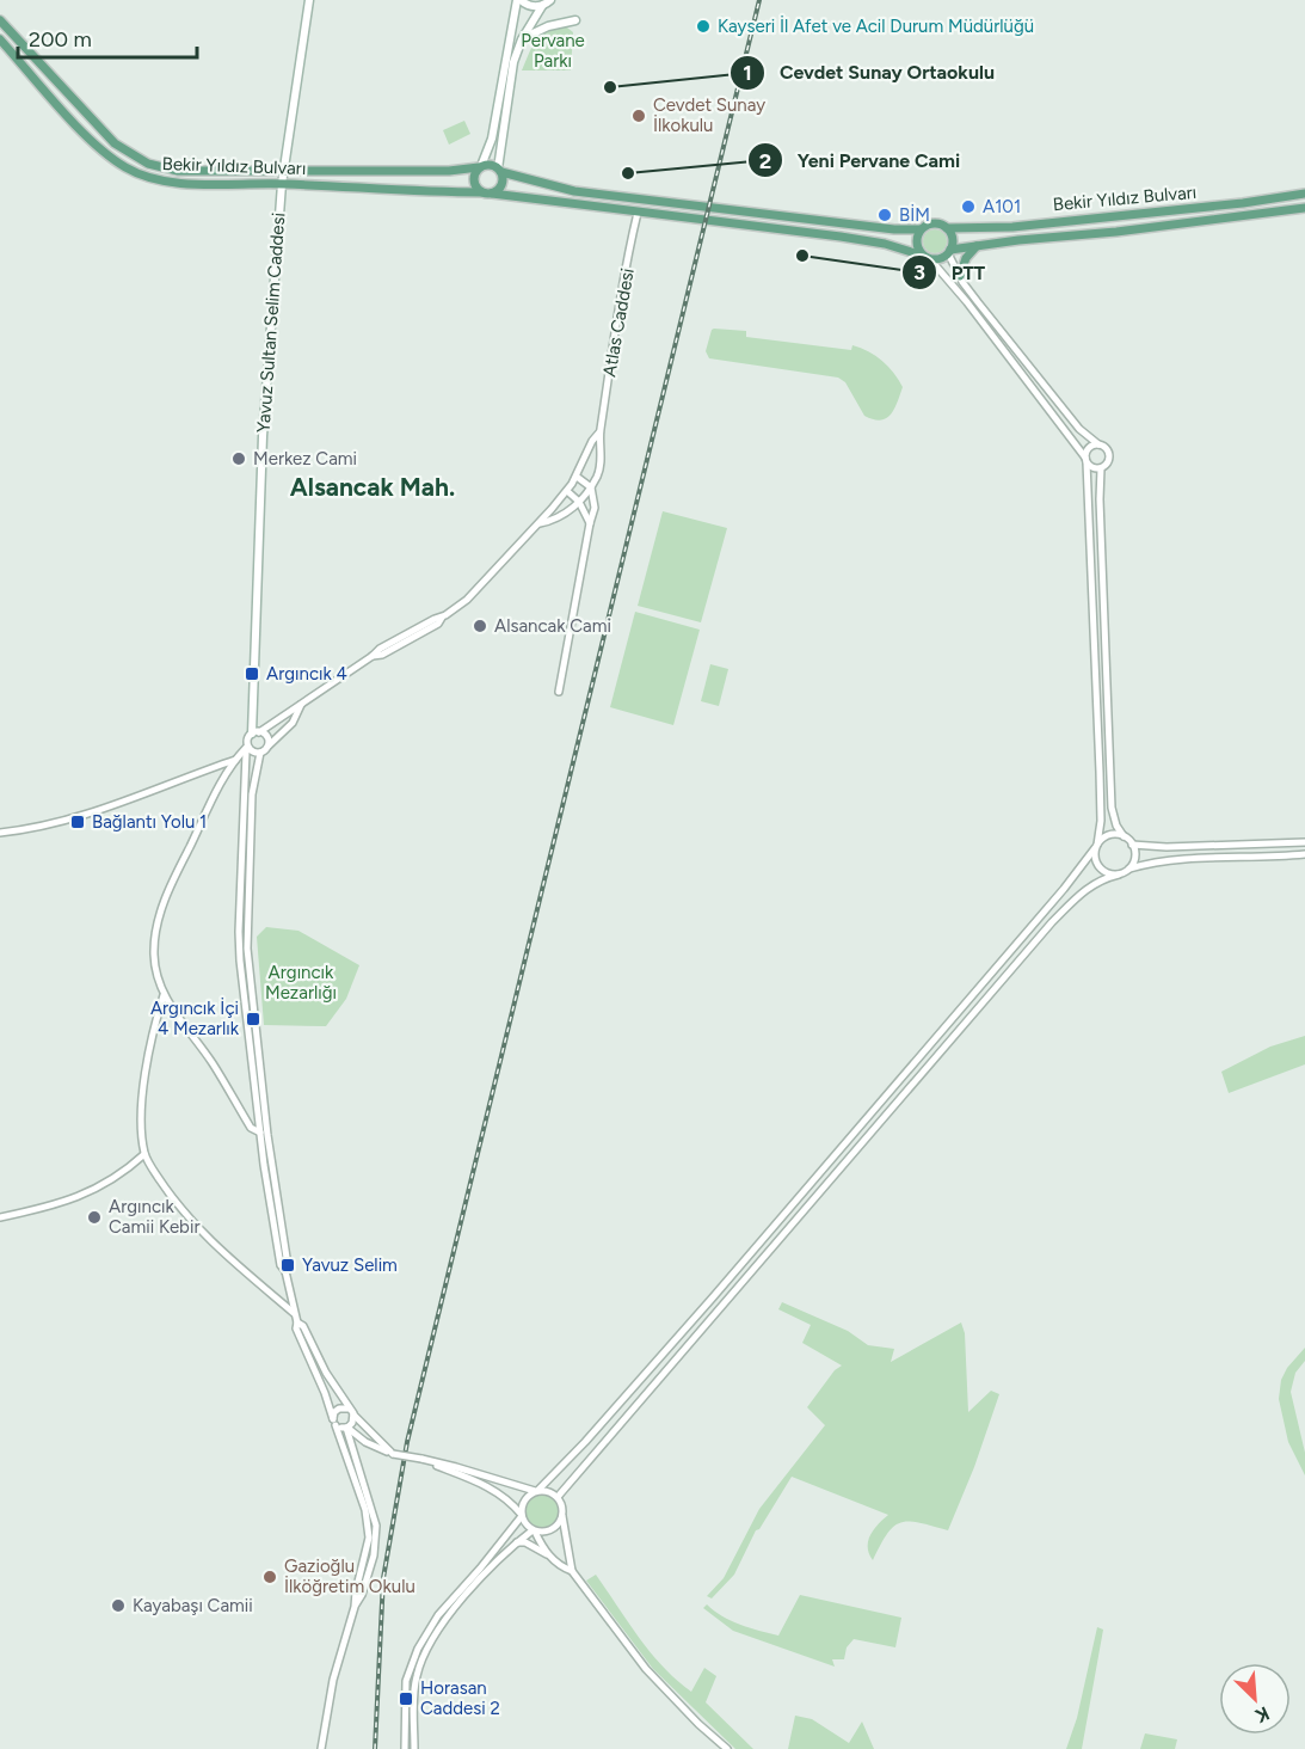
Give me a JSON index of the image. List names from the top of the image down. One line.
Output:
{"streets":{"main road":["Bekir Yıldız Bulvarı","Yavuz Sultan Selim Caddesi"],"street":["Atlas Caddesi"]},"crossings":[["Bekir Yıldız Bulvarı","Yavuz Sultan Selim Caddesi"],["Yavuz Sultan Selim Caddesi","Atlas Caddesi"]],"districts":["Alsancak Mah."],"parks":["Pervane Parkı","Argıncık Mezarlığı"],"places":{"other":["Kayseri İl Afet ve Acil Durum Müdürlüğü","Cevdet Sunay Ortaokulu","Cevdet Sunay İlkokulu","Yeni Pervane Cami","A101","BİM","PTT","Merkez Cami","Alsancak Cami","Argıncık Camii Kebir","Gazioğlu İlköğretim Okulu","Kayabaşı Camii"],"transit":["Argıncık 4","Bağlantı Yolu 1","Argıncık İçi 4 Mezarlık","Yavuz Selim","Horasan Caddesi 2"]},"scale_bar":"200 m","north":"bottom right"}
